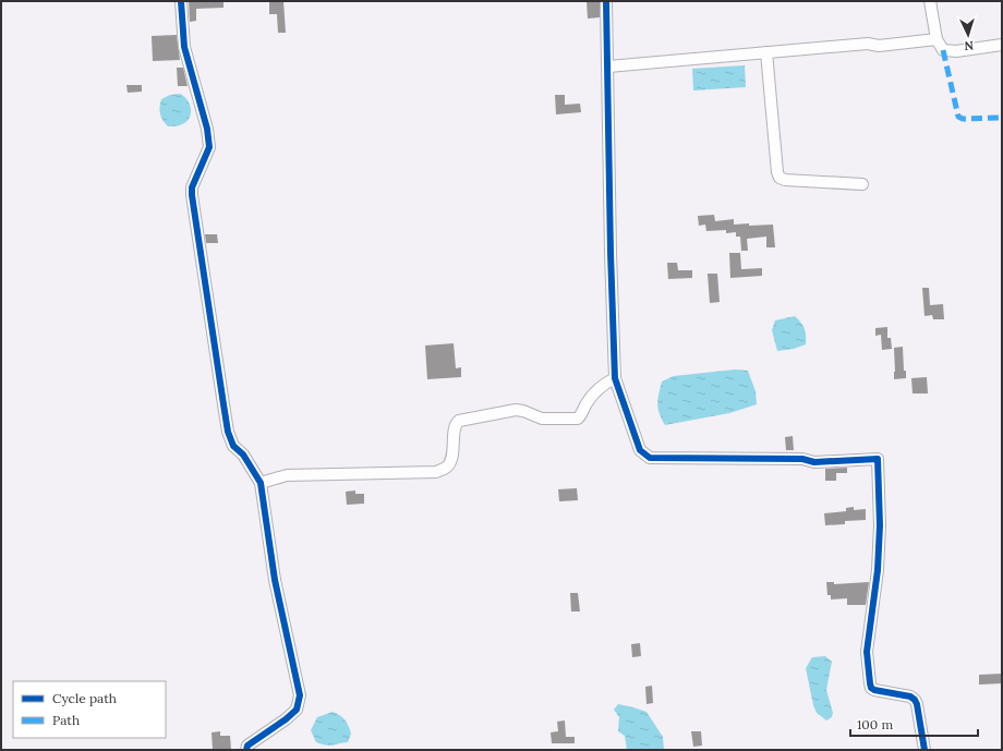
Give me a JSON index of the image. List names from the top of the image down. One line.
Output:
{"legend":["Cycle path","Path"],"scale_bar":"100 m","north":"bottom"}
